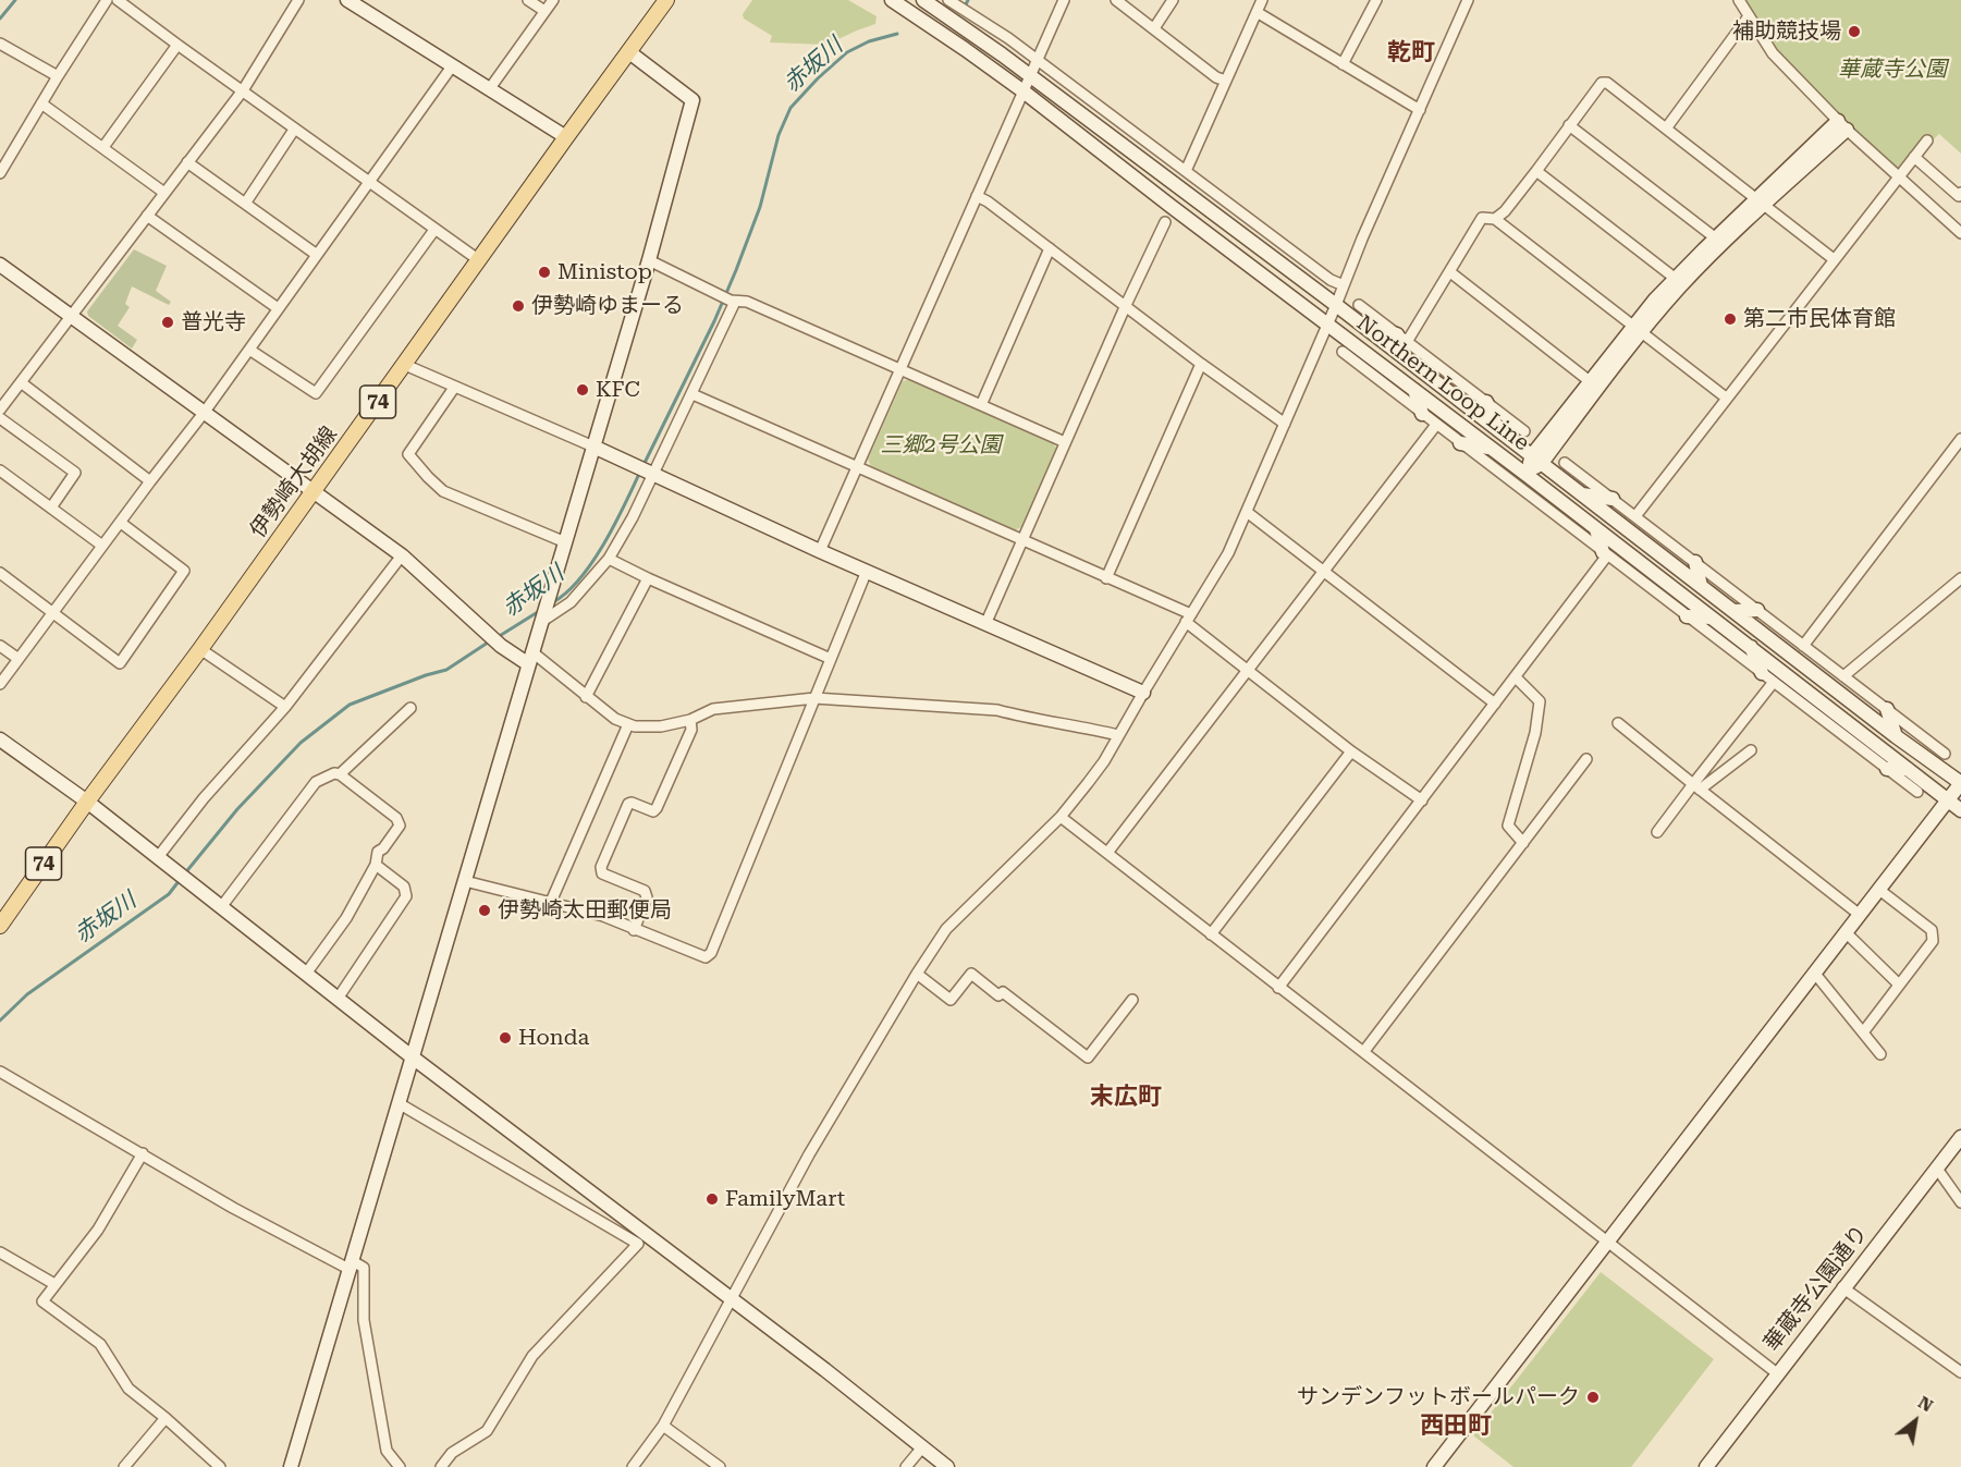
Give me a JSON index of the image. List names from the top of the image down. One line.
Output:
{"streets":{"main road":["74","伊勢崎大胡線"],"street":["Northern Loop Line","華蔵寺公園通り"]},"districts":["乾町","末広町","西田町"],"water":["赤坂川"],"parks":["華蔵寺公園","三郷2号公園"],"places":["補助競技場","Ministop","伊勢崎ゆまーる","第二市民体育館","普光寺","KFC","伊勢崎太田郵便局","Honda","FamilyMart","サンデンフットボールパーク"],"north":"top right"}
